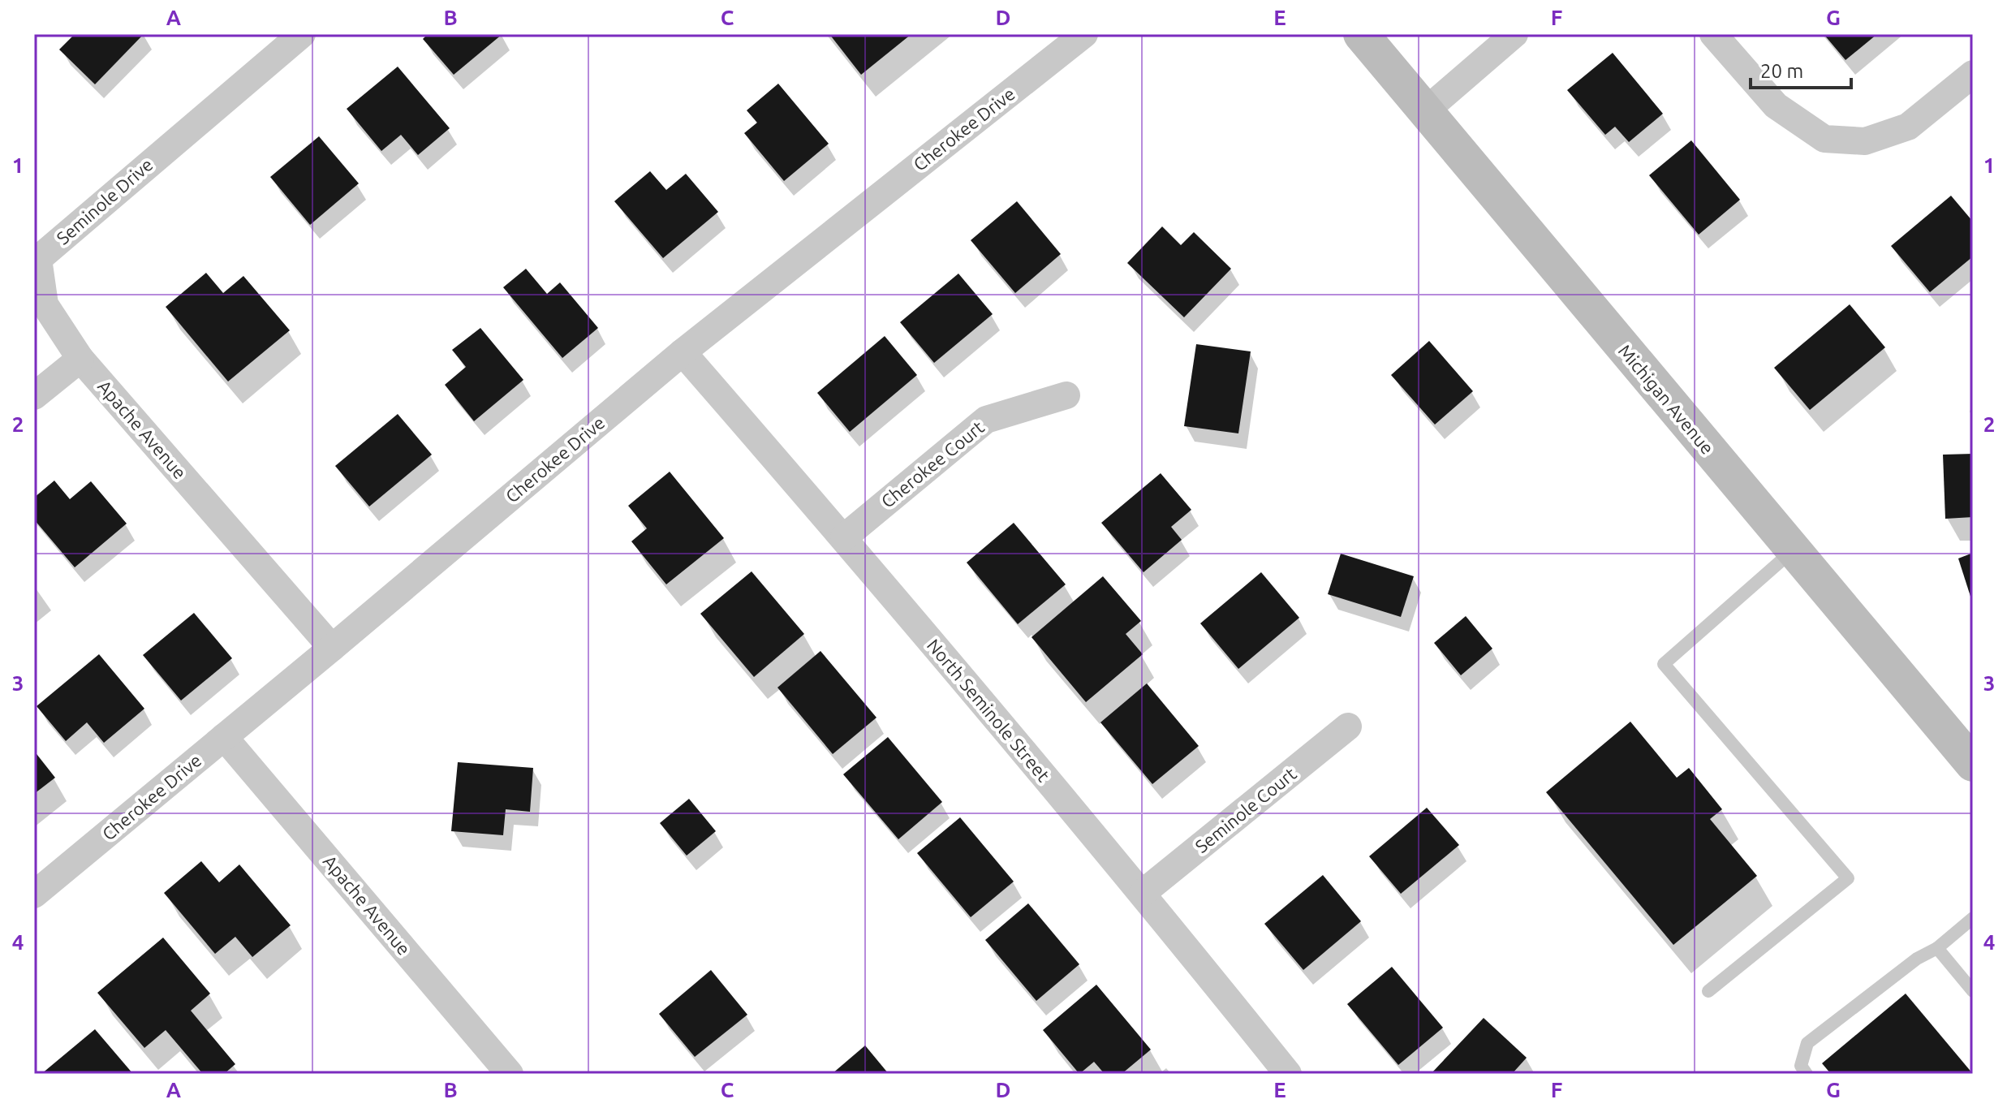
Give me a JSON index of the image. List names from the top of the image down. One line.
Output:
{"streets":{"main road":["Michigan Avenue"],"street":["Cherokee Drive","Seminole Drive","Apache Avenue","Cherokee Court","North Seminole Street","Seminole Court"]},"crossings":[["Cherokee Drive","Apache Avenue"],["Cherokee Drive","North Seminole Street"],["Seminole Drive","Apache Avenue"],["Cherokee Court","North Seminole Street"],["North Seminole Street","Seminole Court"]],"scale_bar":"20 m","grid":{"columns":["A","B","C","D","E","F","G"],"rows":["1","2","3","4"]}}
